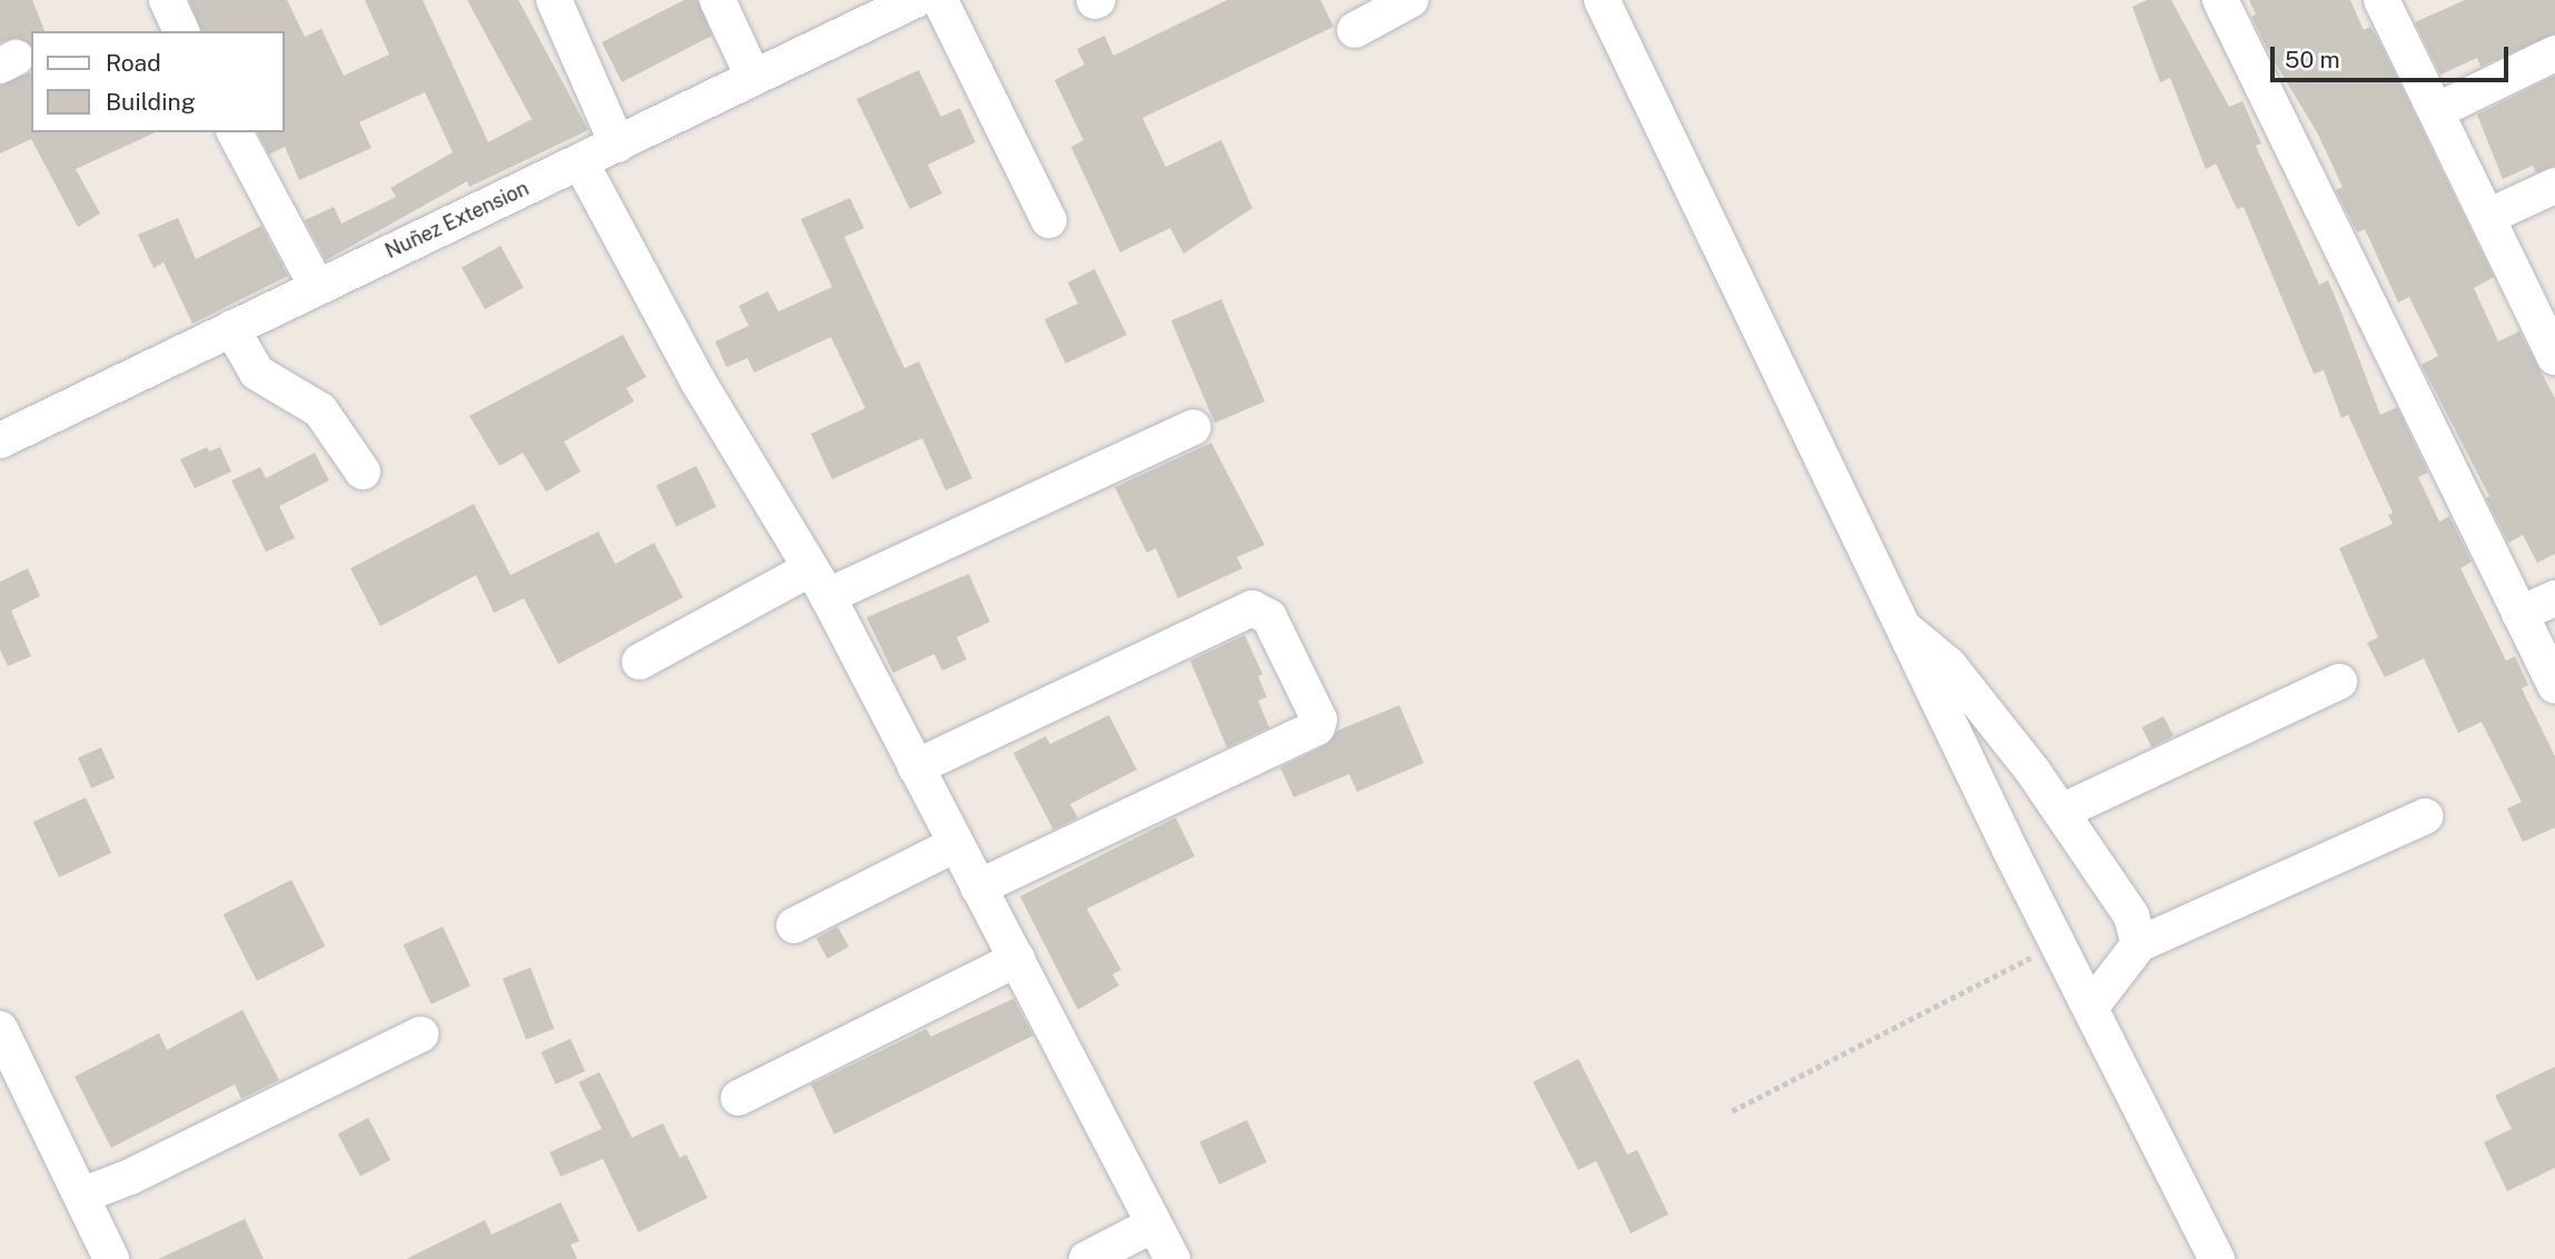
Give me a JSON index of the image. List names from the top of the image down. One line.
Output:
{"streets":{"street":["Nuñez Extension"]},"legend":["Road","Building"],"scale_bar":"50 m"}
